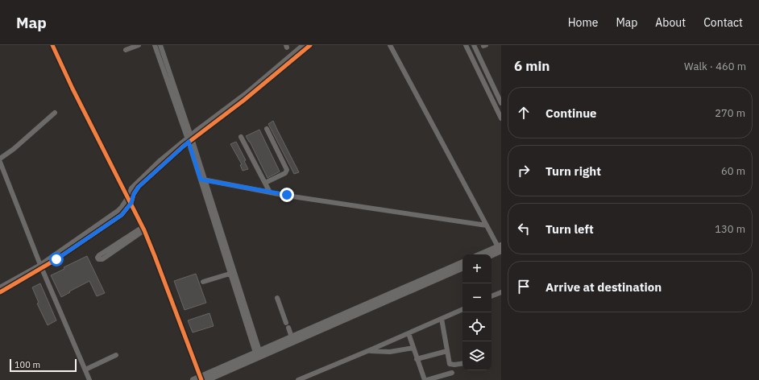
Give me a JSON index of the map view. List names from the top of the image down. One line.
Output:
{"scale_bar":"100 m","page":{"header":"Map","nav":["Home","Map","About","Contact"],"heading":["6 min","Walk · 460 m"],"list":[["Continue","270 m"],["Turn right","60 m"],["Turn left","130 m"],"Arrive at destination"],"map_buttons":["+","−"],"scale":"100 m"}}
